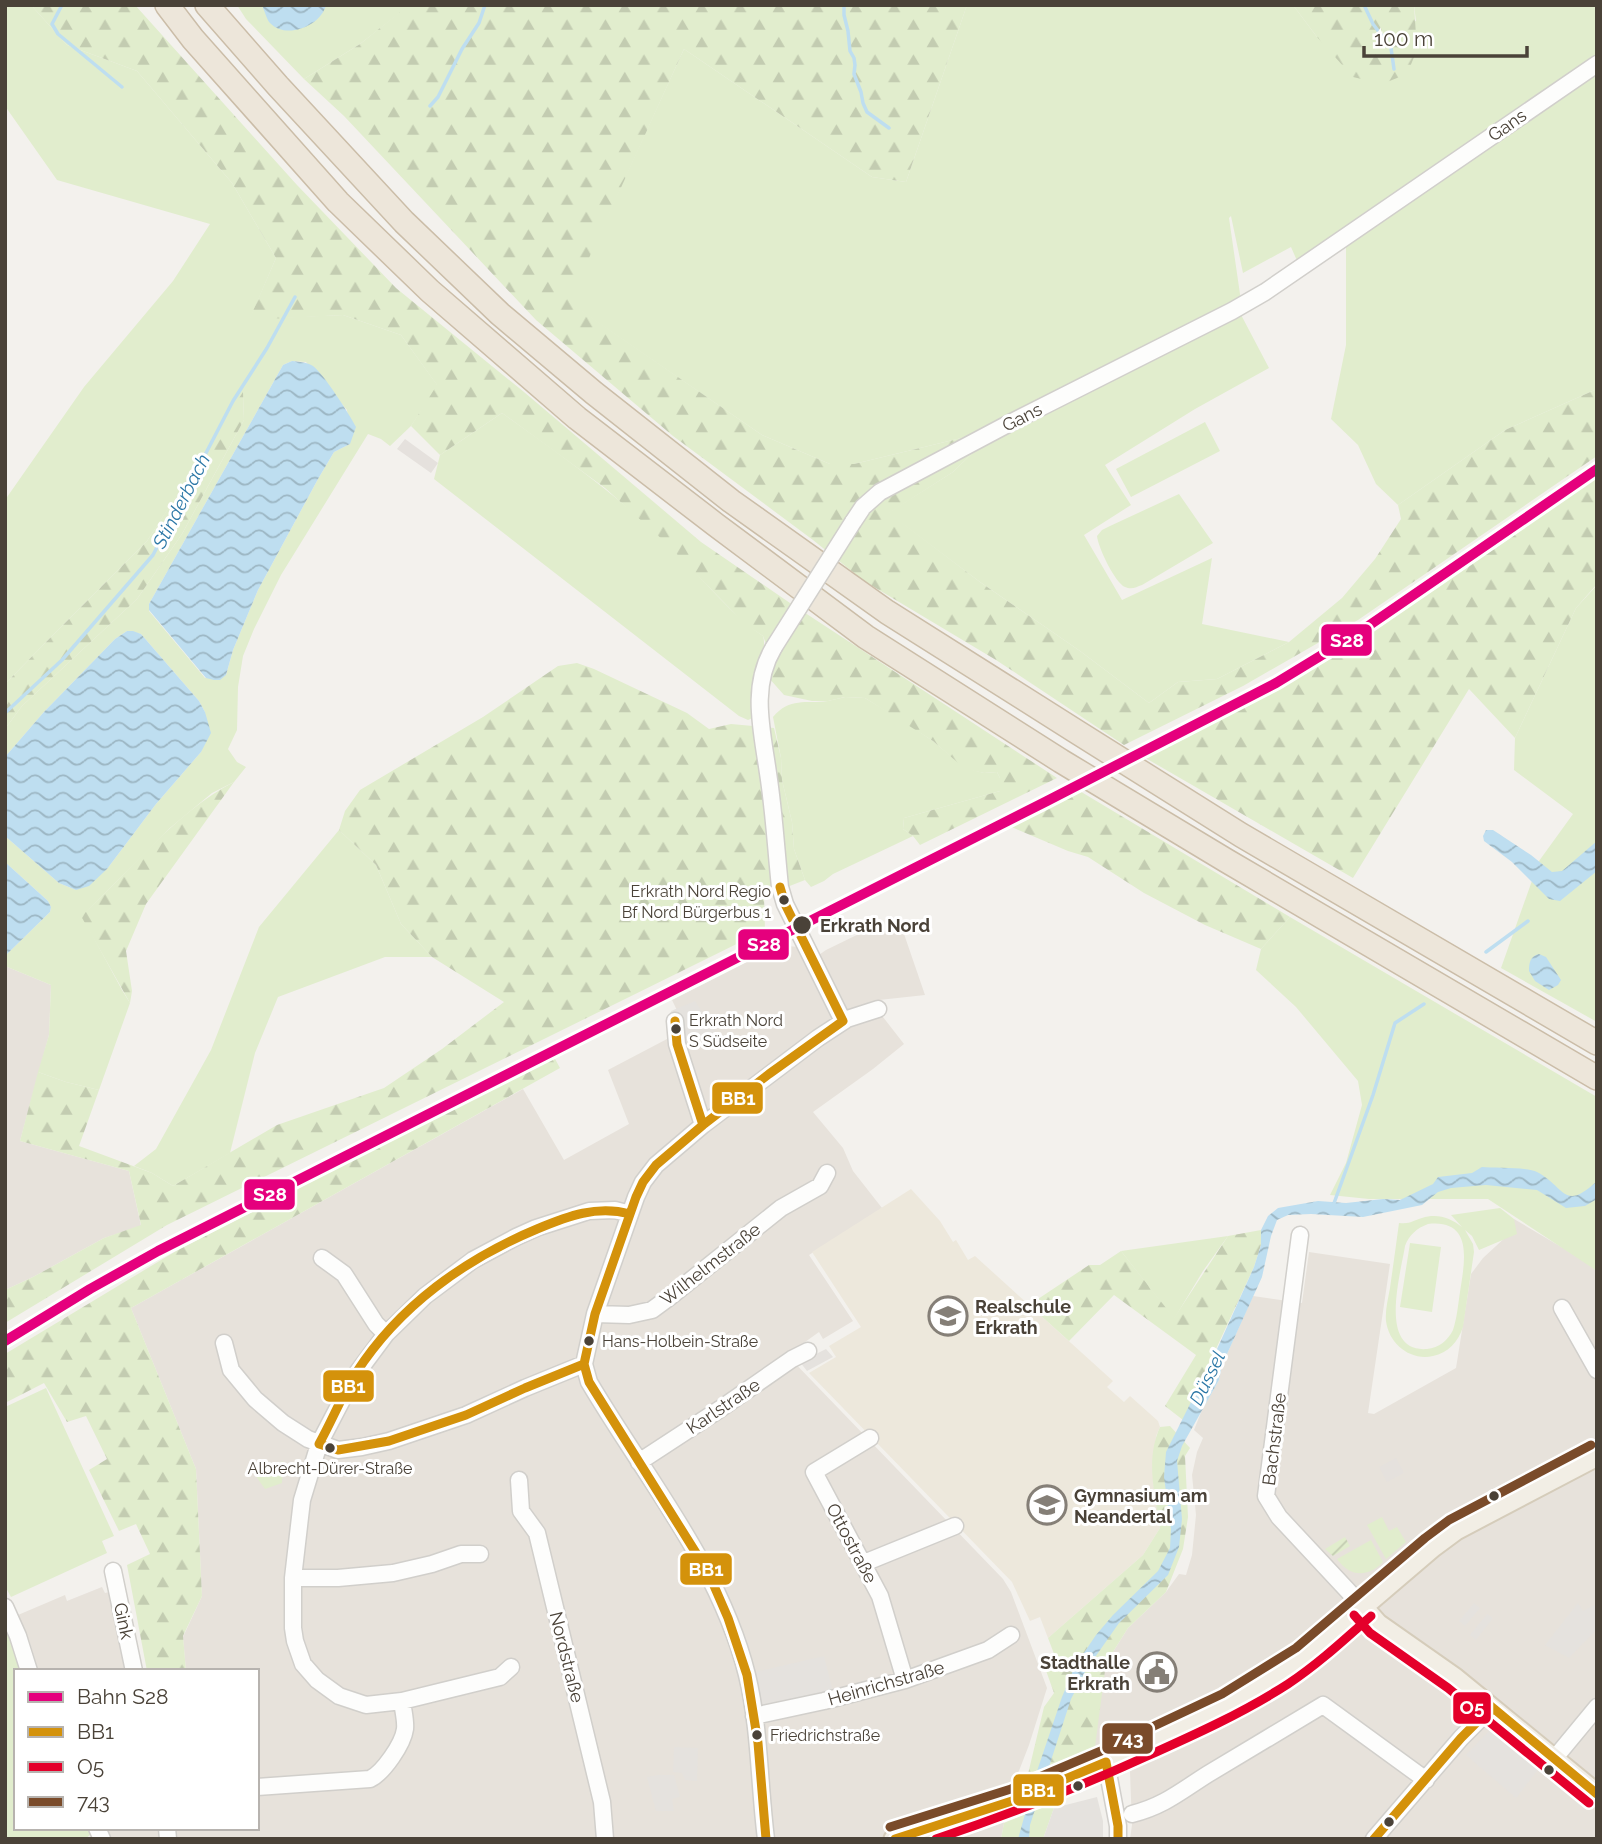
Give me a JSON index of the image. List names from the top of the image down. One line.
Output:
{"streets":{"street":["Gans","Wilhelmstraße","Karlstraße","Bachstraße","Ottostraße","Gink","Nordstraße","Heinrichstraße"]},"crossings":[["Ottostraße","Heinrichstraße"]],"water":["Stinderbach","Düssel"],"places":{"other":["Erkrath Nord Regio Bf Nord Bürgerbus 1","Erkrath Nord","Erkrath Nord S Südseite","Hans-Holbein-Straße","Albrecht-Dürer-Straße","Friedrichstraße"],"school or university":["Realschule Erkrath","Gymnasium am Neandertal"],"public building":["Stadthalle Erkrath"]},"lines":["rail line S28","transit line BB1","transit line 743","transit line O5"],"legend":["Bahn S28","BB1","O5","743"],"scale_bar":"100 m"}
